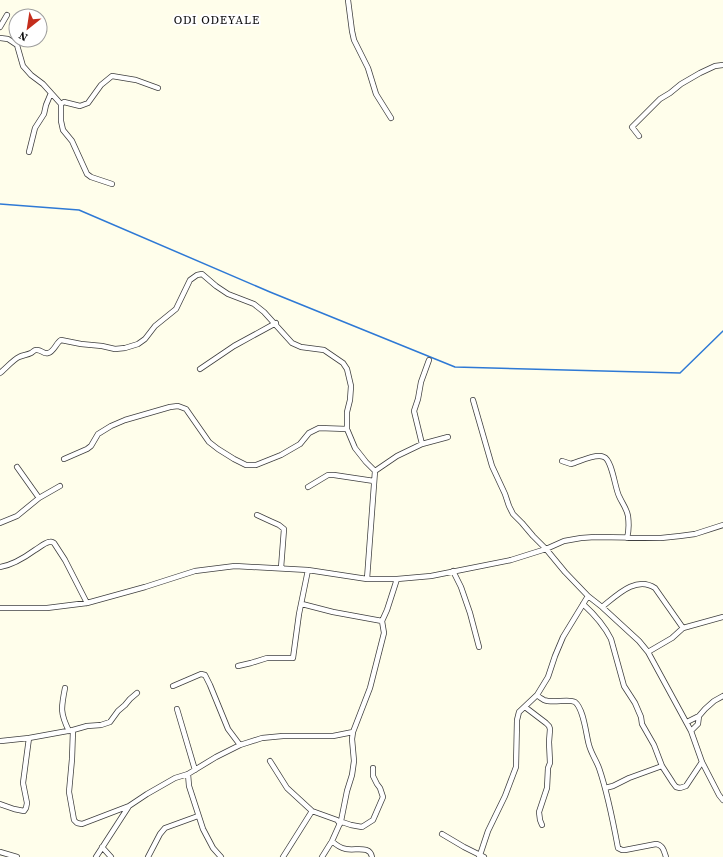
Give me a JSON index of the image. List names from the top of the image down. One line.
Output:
{"districts":["ODI ODEYALE"],"north":"bottom left"}
